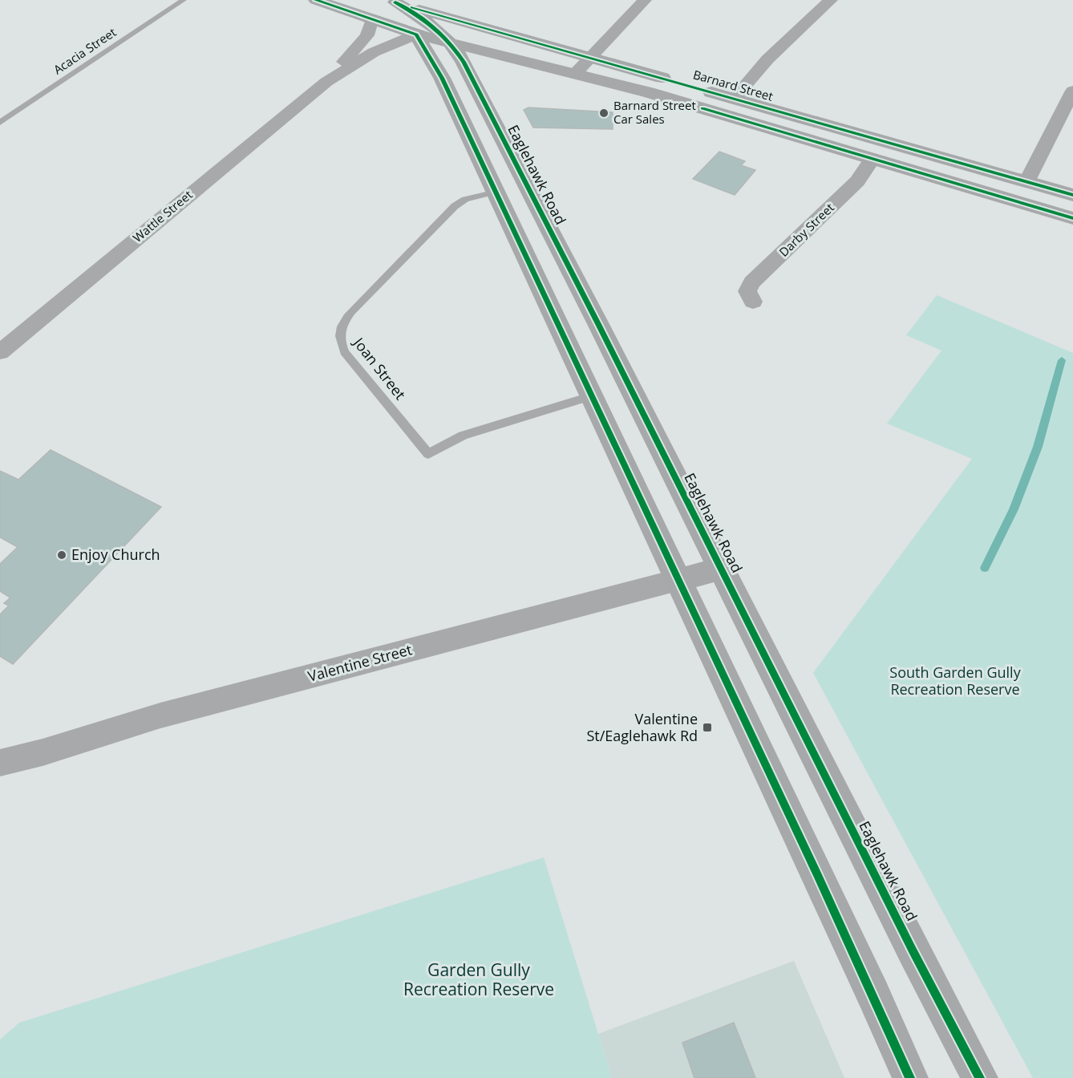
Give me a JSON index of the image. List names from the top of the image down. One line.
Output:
{"streets":{"main road":["Barnard Street","Eaglehawk Road","Valentine Street"],"street":["Wattle Street","Darby Street"],"lane":["Acacia Street","Joan Street"]},"crossings":[["Barnard Street","Eaglehawk Road"],["Eaglehawk Road","Valentine Street"]],"parks":["South Garden Gully Recreation Reserve","Garden Gully Recreation Reserve"],"places":{"other":["Barnard Street Car Sales","Enjoy Church"],"transit":["Valentine St/Eaglehawk Rd"]}}
